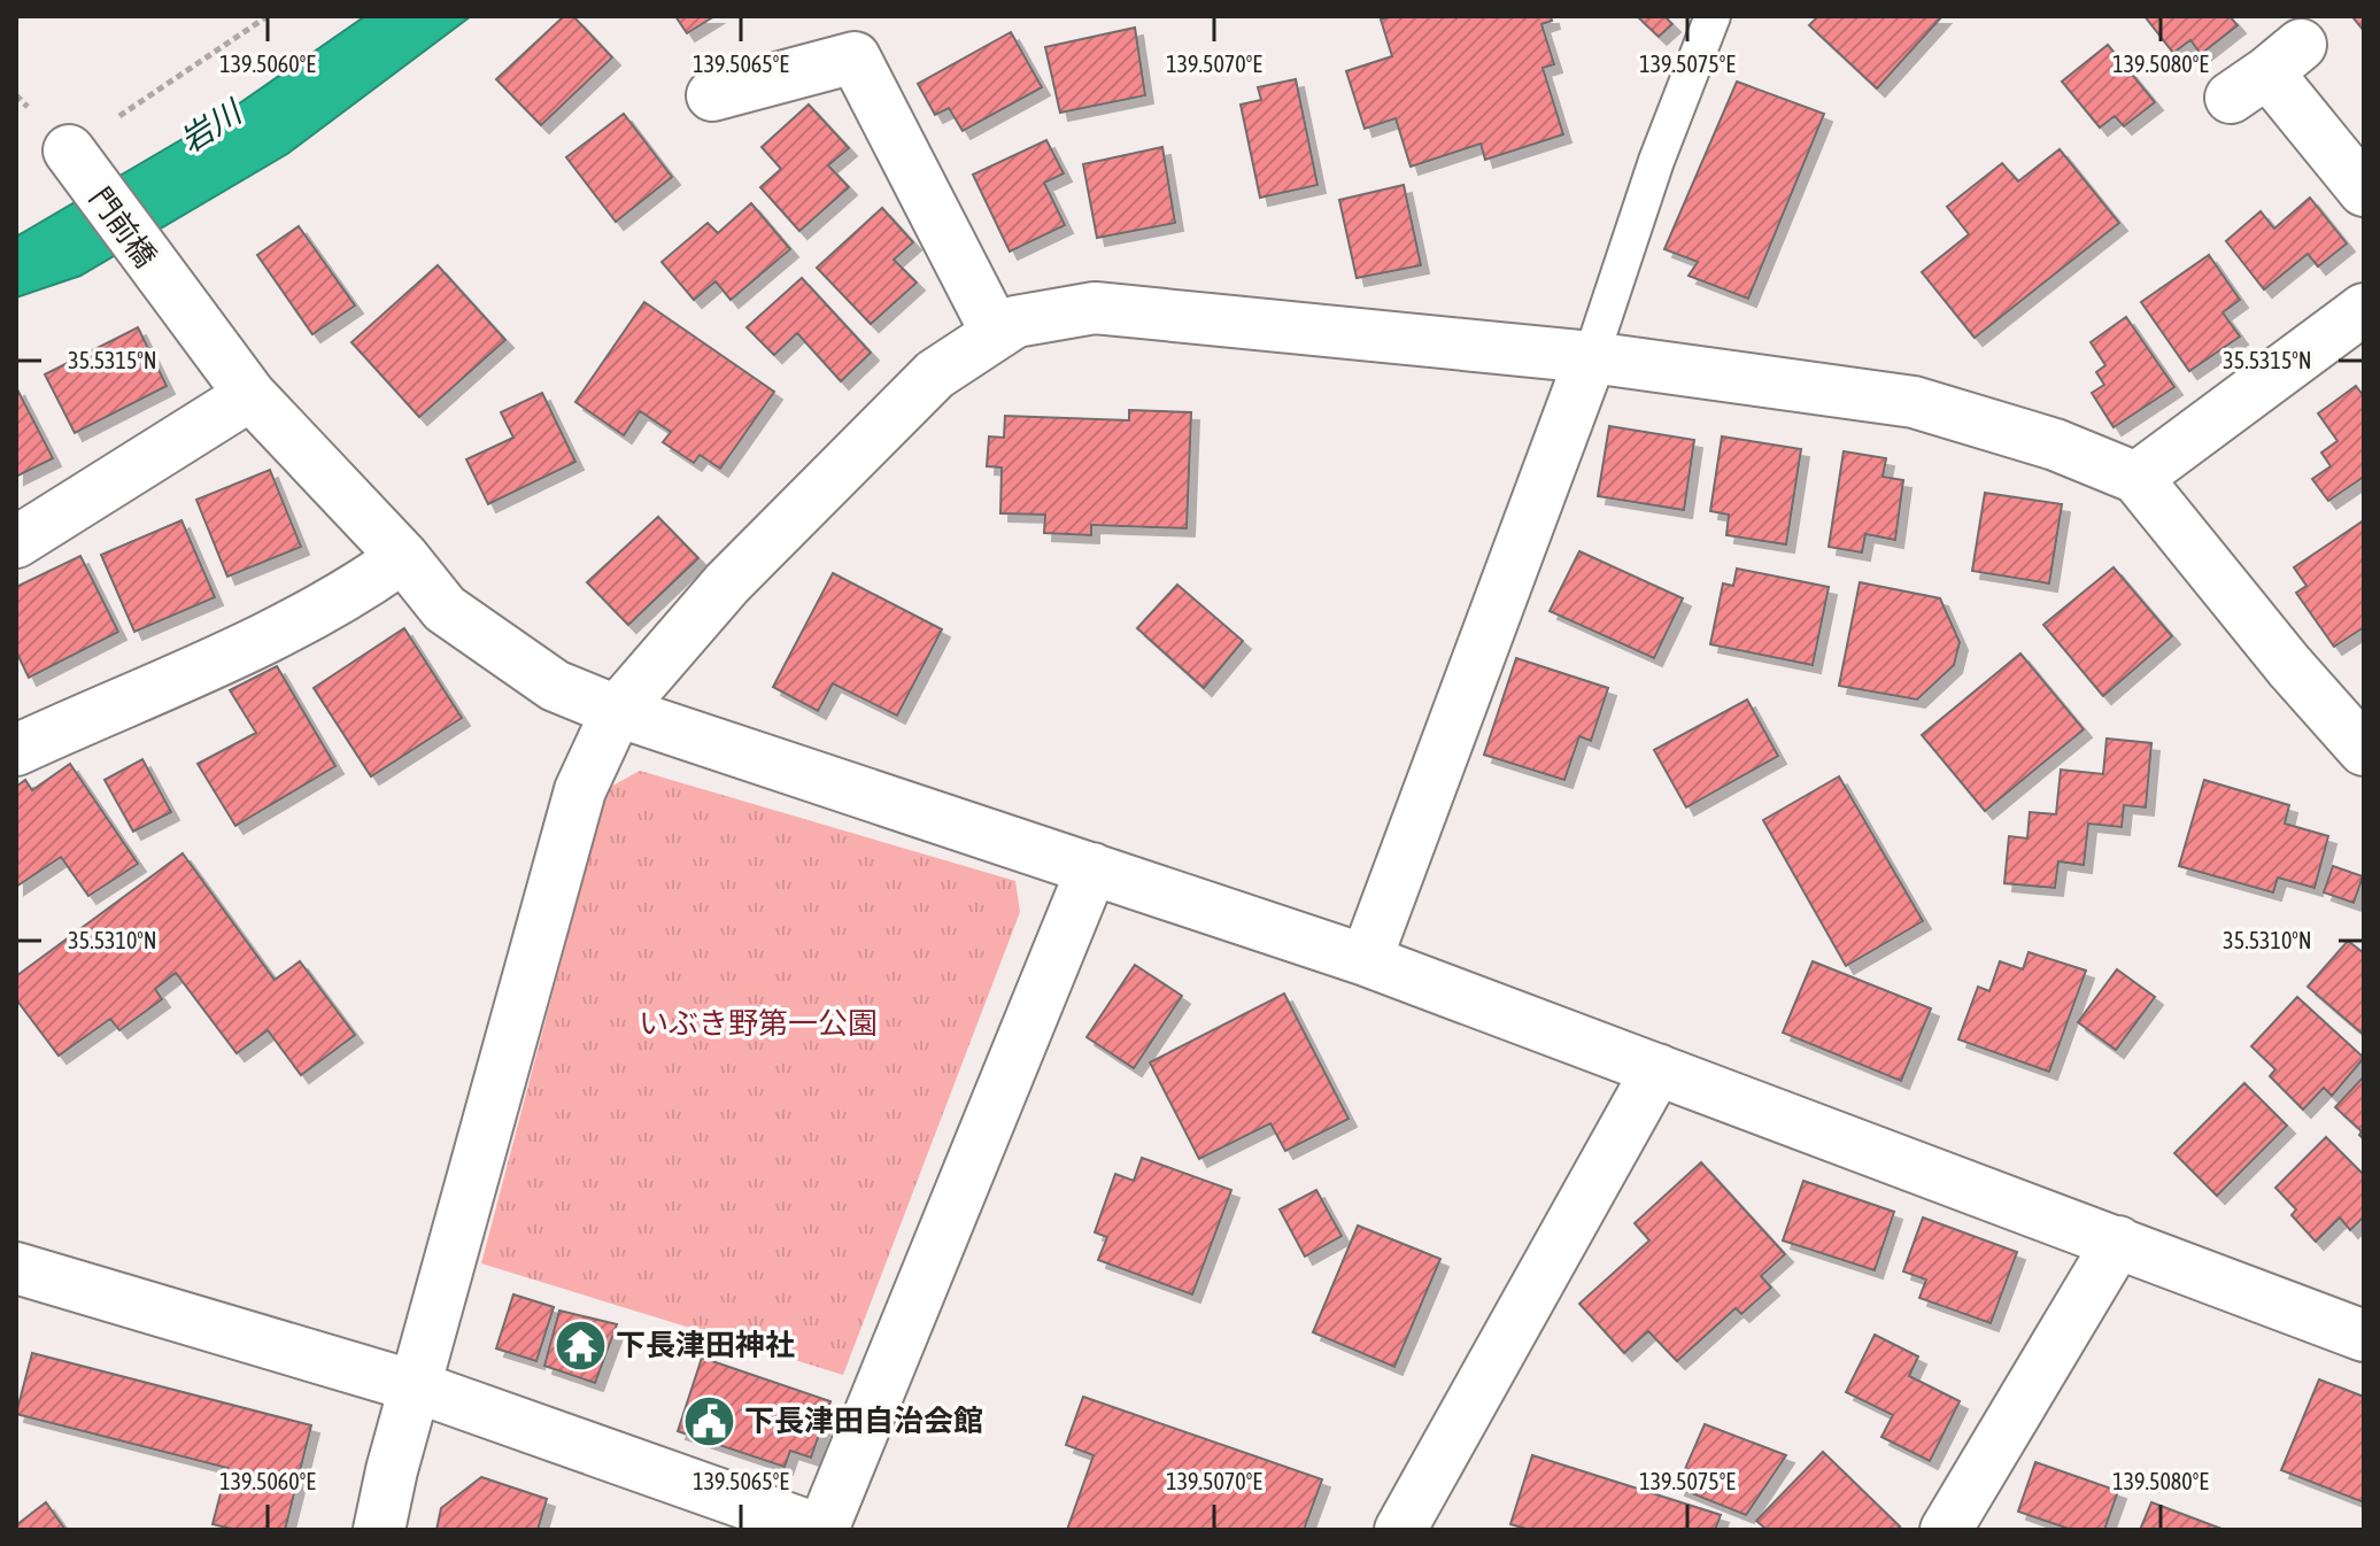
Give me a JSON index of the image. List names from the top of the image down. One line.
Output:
{"streets":{"street":["門前橋"]},"water":["岩川"],"parks":["いぶき野第一公園"],"places":{"temple":["下長津田神社"],"public building":["下長津田自治会館"]},"coordinates":["139.5060°E","139.5065°E","139.5070°E","139.5075°E","139.5080°E","35.5315°N","35.5310°N"]}
